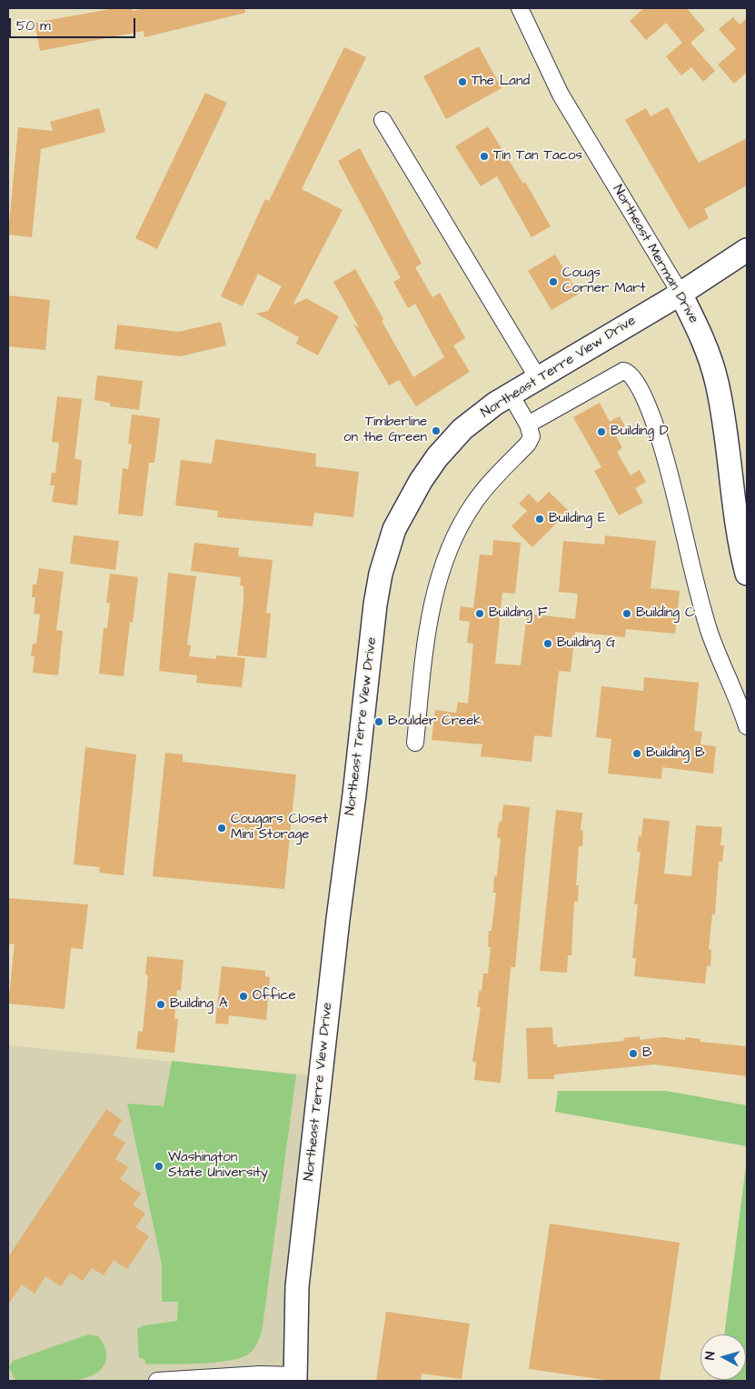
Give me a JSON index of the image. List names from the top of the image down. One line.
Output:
{"streets":{"main road":["Northeast Merman Drive","Northeast Terre View Drive"]},"crossings":[["Northeast Merman Drive","Northeast Terre View Drive"]],"places":["The Land","Tin Tan Tacos","Cougs Corner Mart","Timberline on the Green","Building D","Building E","Building F","Building C","Building G","Boulder Creek","Building B","Cougars Closet Mini Storage","Office","Building A","B","Washington State University"],"scale_bar":"50 m","north":"left"}
